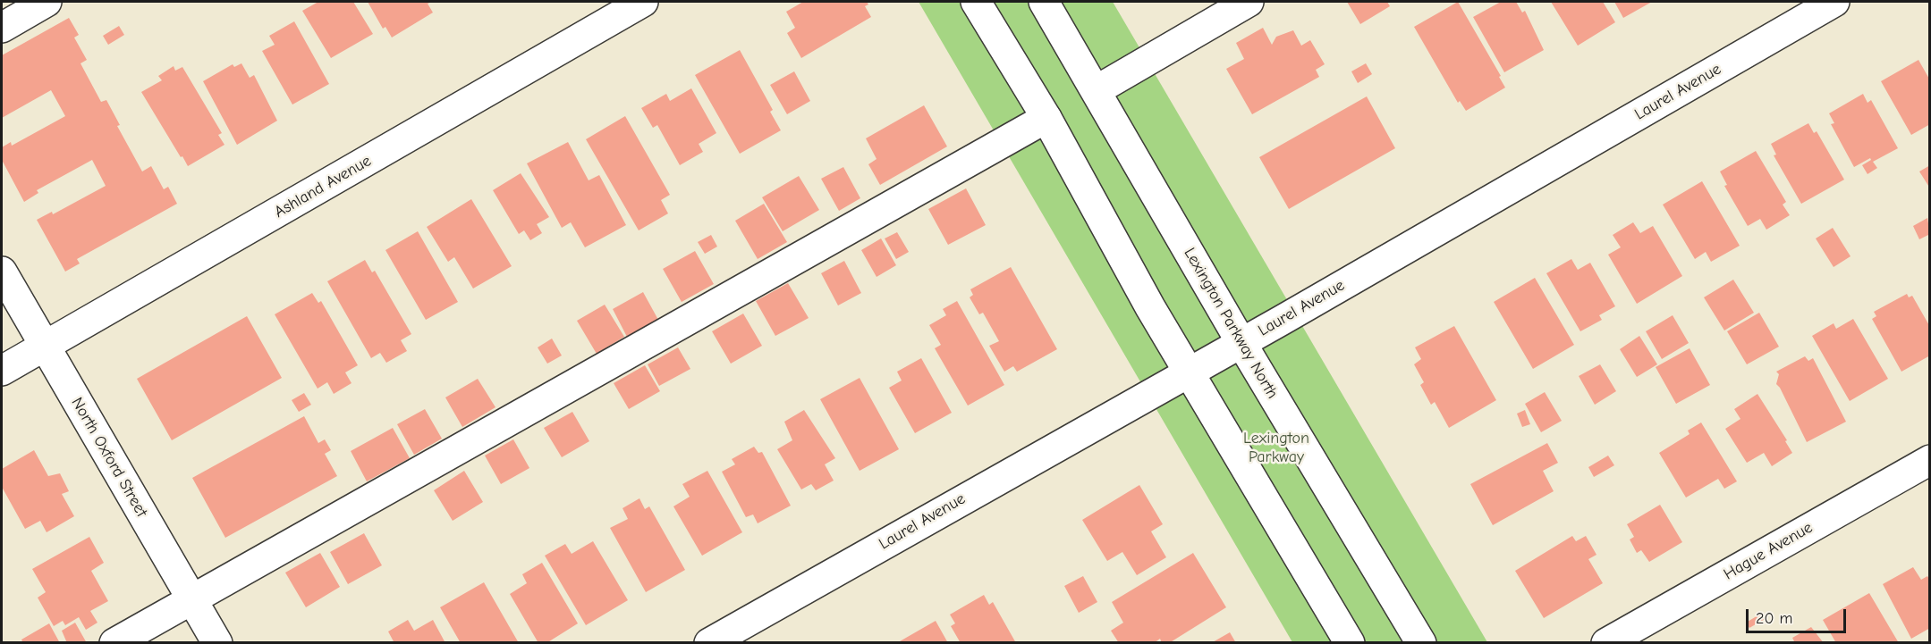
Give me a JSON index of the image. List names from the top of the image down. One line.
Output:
{"streets":{"street":["Laurel Avenue","Ashland Avenue","Lexington Parkway North","North Oxford Street","Hague Avenue"]},"crossings":[["Laurel Avenue","Lexington Parkway North"],["Ashland Avenue","North Oxford Street"]],"parks":["Lexington Parkway"],"scale_bar":"20 m"}
